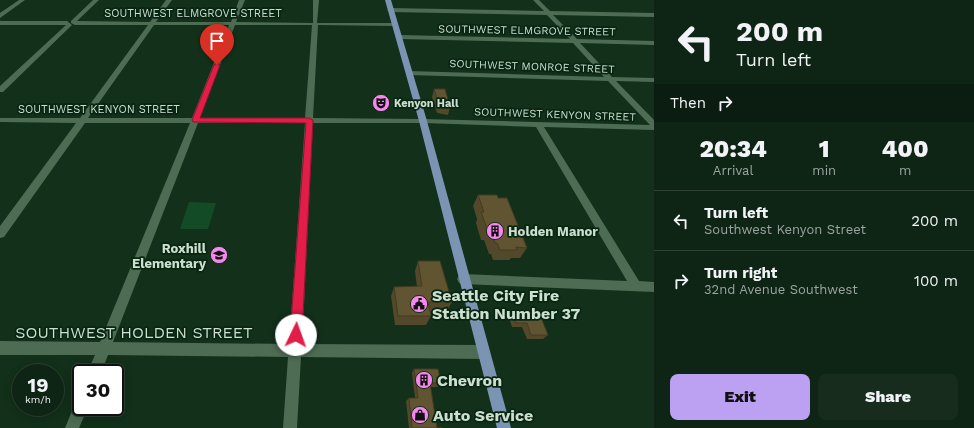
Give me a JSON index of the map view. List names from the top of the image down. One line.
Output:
{"streets":{"street":["SOUTHWEST ELMGROVE STREET","SOUTHWEST MONROE STREET","SOUTHWEST KENYON STREET","SOUTHWEST HOLDEN STREET"]},"places":{"theatre":["Kenyon Hall"],"building":["Holden Manor","Chevron"],"school or university":["Roxhill Elementary"],"public building":["Seattle City Fire Station Number 37"],"shop":["Auto Service"]},"page":{"turn":["200 m","Turn left"],"then":"Then","eta":["20:34","Arrival","1","min","400","m"],"list":[{"name":"Turn left","note":"Southwest Kenyon Street","value":"200 m"},{"name":"Turn right","note":"32nd Avenue Southwest","value":"100 m"}],"speed":"19 km/h","limit":"30","buttons":["Exit","Share"]}}
